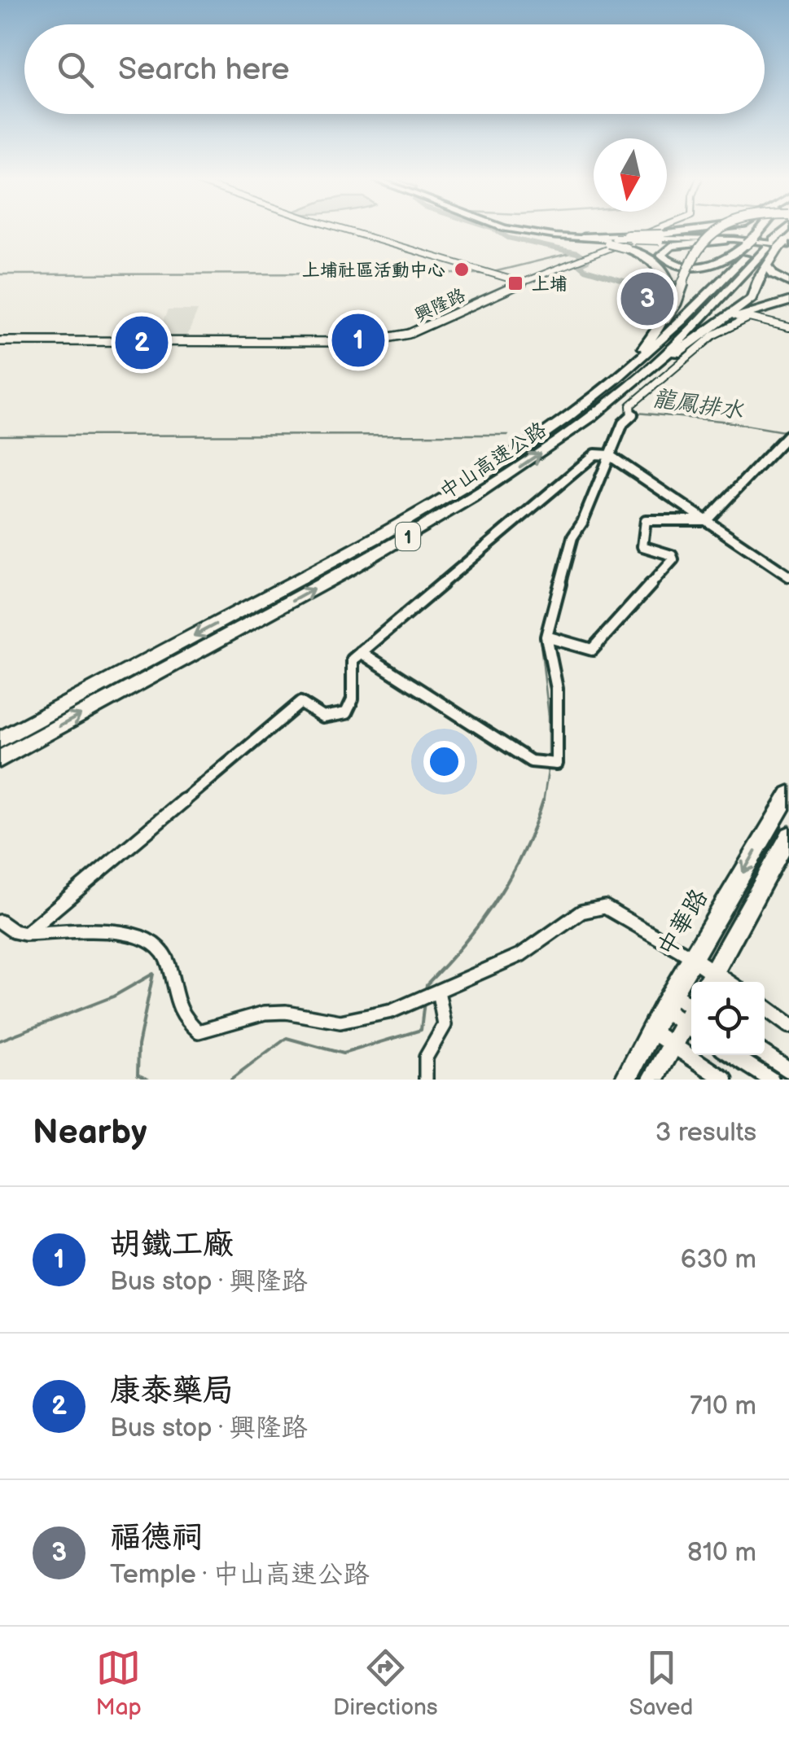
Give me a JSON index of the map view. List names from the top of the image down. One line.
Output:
{"streets":{"highway":["中山高速公路","1"],"main road":["中華路"],"street":["興隆路"]},"water":["龍鳳排水"],"places":{"other":["上埔社區活動中心"],"transit":["上埔"]},"north":"bottom","page":{"search":"Search here","pins":["3","1","2"],"heading":["Nearby","3 results"],"list":[{"mark":"1","name":"胡鐵工廠","note":"Bus stop · 興隆路","value":"630 m"},{"mark":"2","name":"康泰藥局","note":"Bus stop · 興隆路","value":"710 m"},{"mark":"3","name":"福德祠","note":"Temple · 中山高速公路","value":"810 m"}],"nav":["Map","Directions","Saved"]}}
